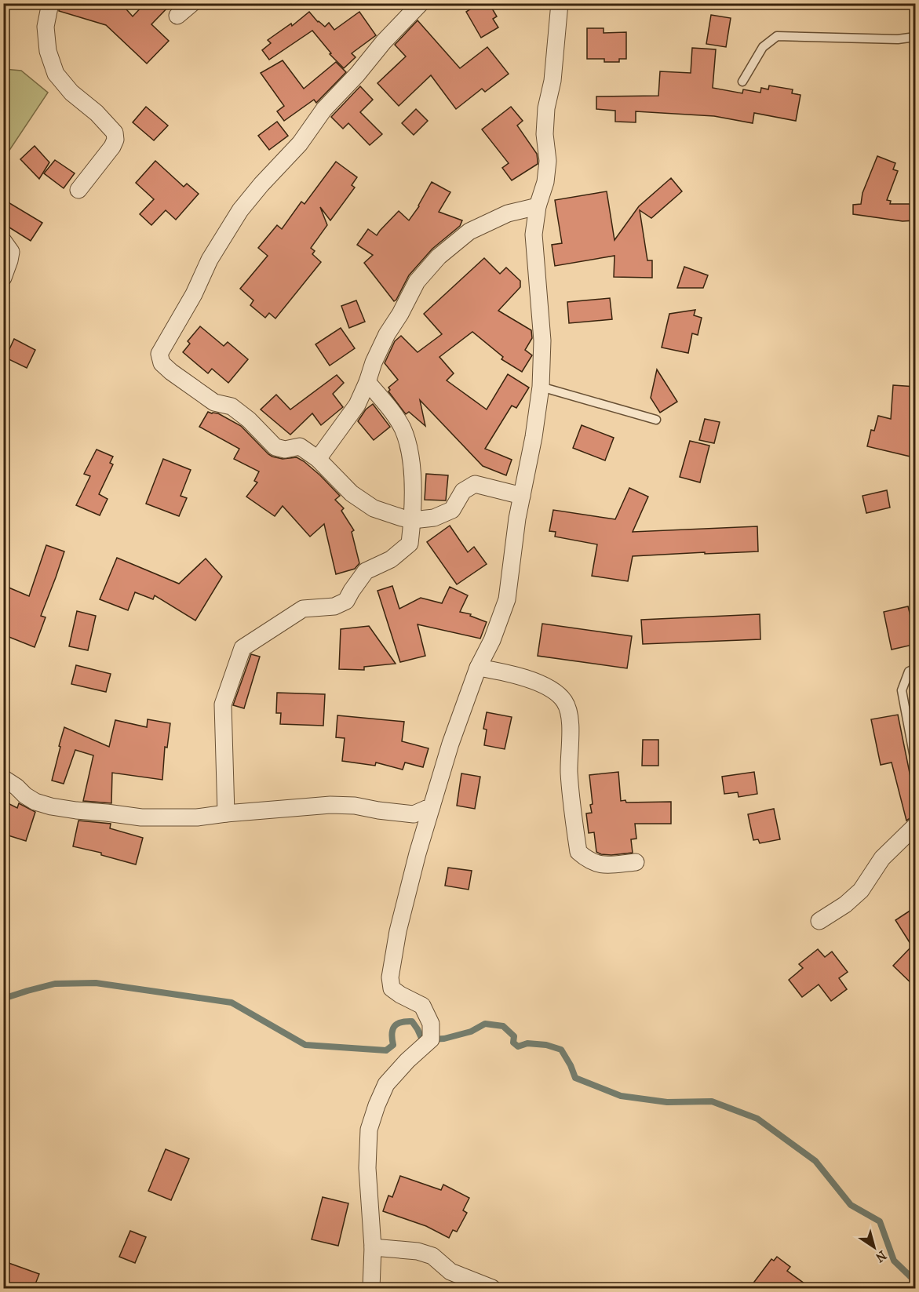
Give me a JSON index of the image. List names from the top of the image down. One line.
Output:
{"north":"bottom right"}
